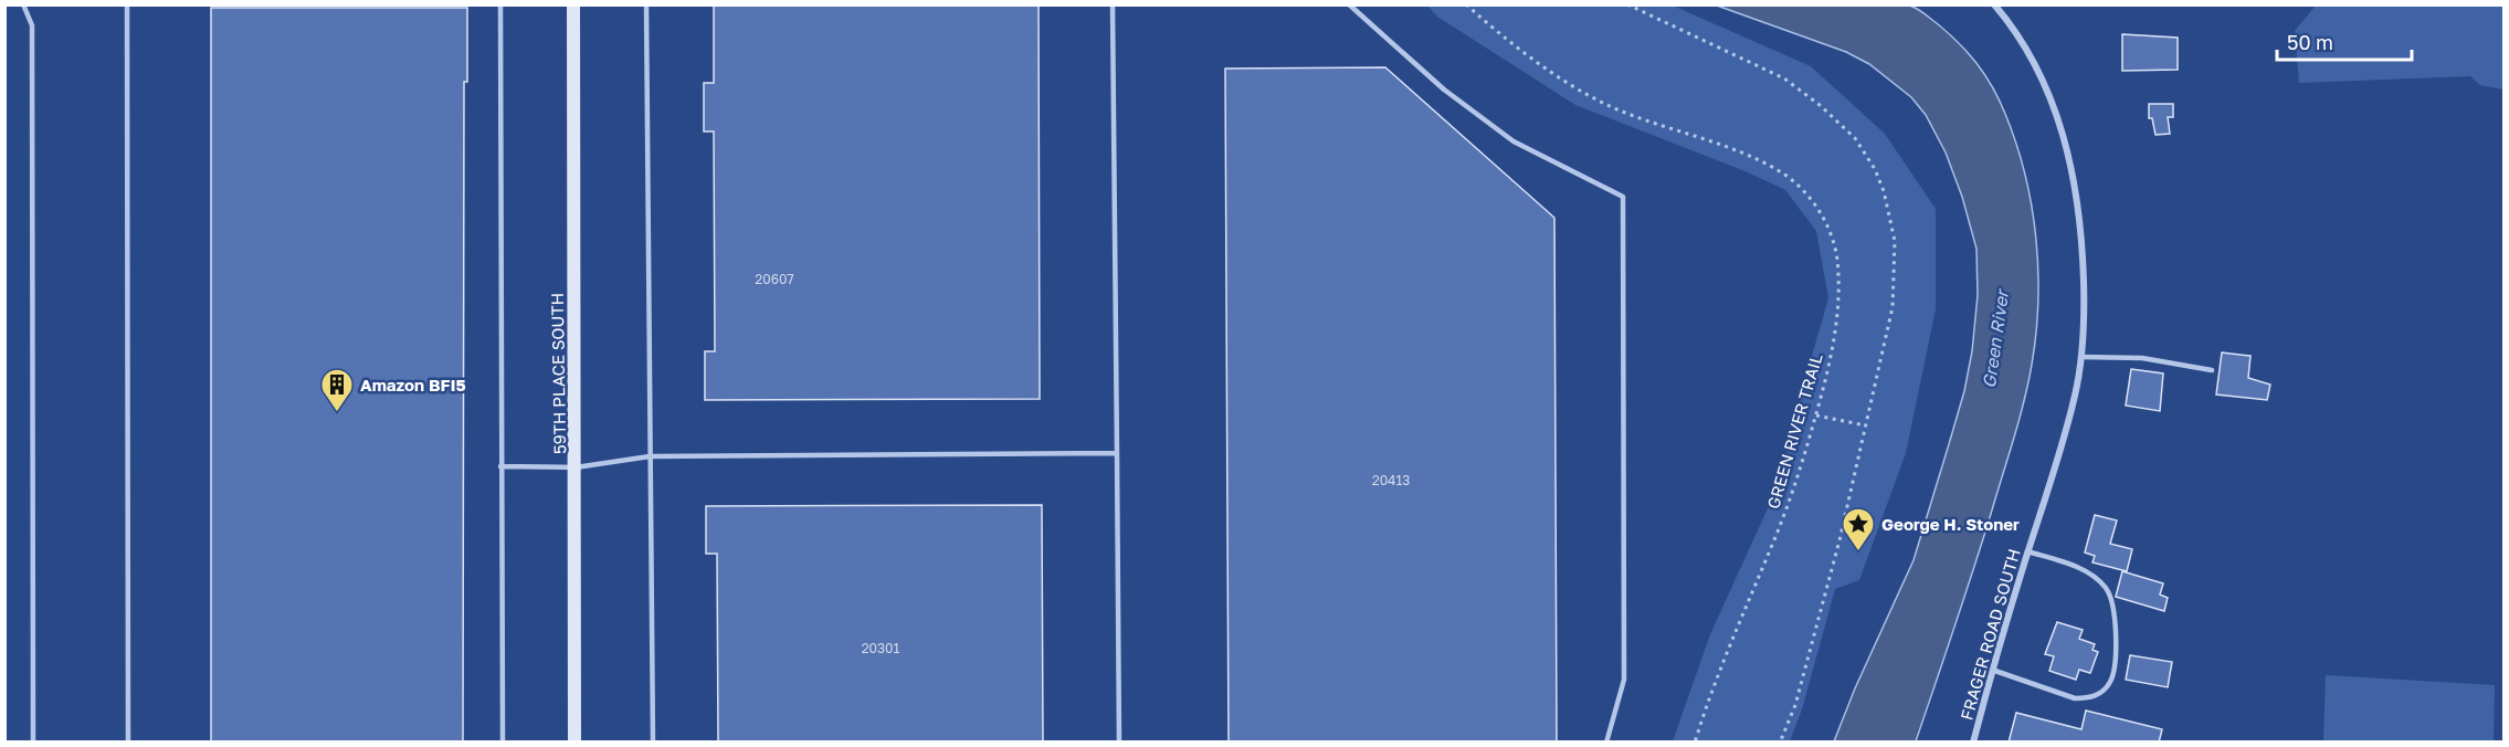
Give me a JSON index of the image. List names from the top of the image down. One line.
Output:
{"streets":{"street":["59TH PLACE SOUTH","FRAGER ROAD SOUTH"],"path":["GREEN RIVER TRAIL"]},"water":["Green River"],"places":{"building":["Amazon BFI5"],"place":["George H. Stoner"]},"house_numbers":["20607","20413","20301"],"scale_bar":"50 m"}
